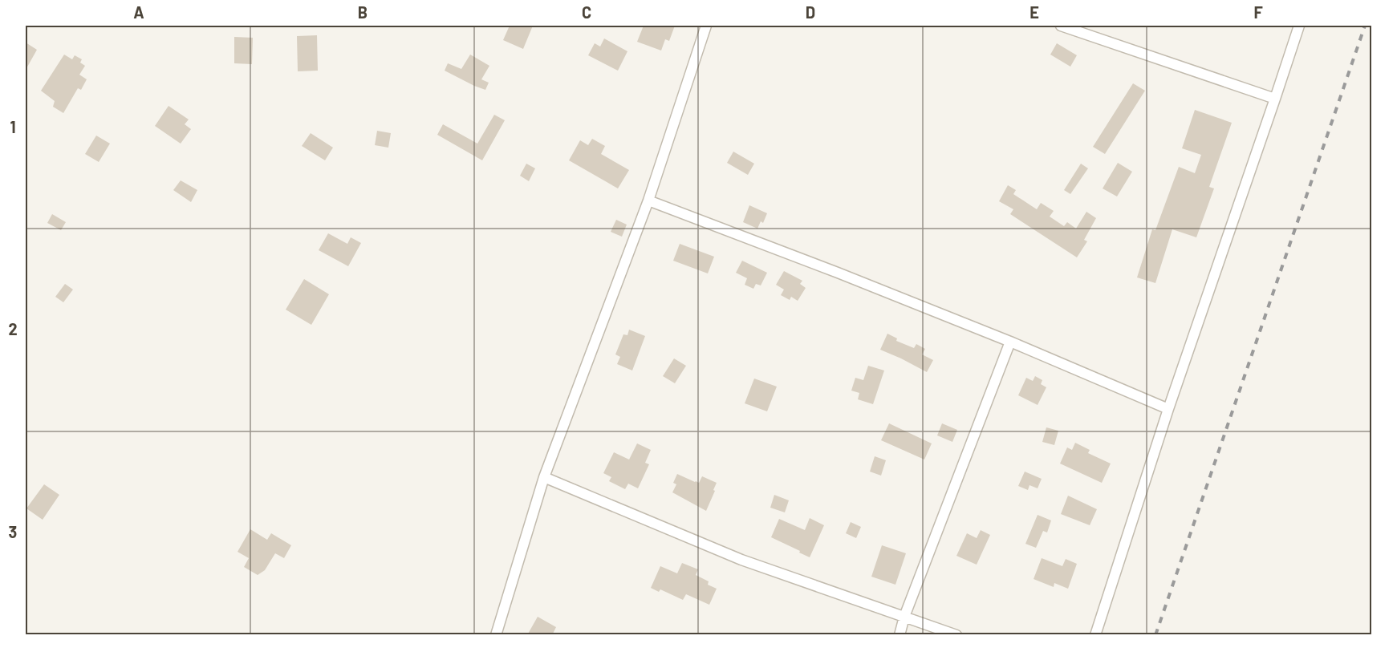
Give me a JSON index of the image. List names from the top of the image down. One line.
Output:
{"grid":{"columns":["A","B","C","D","E","F"],"rows":["1","2","3"]}}
